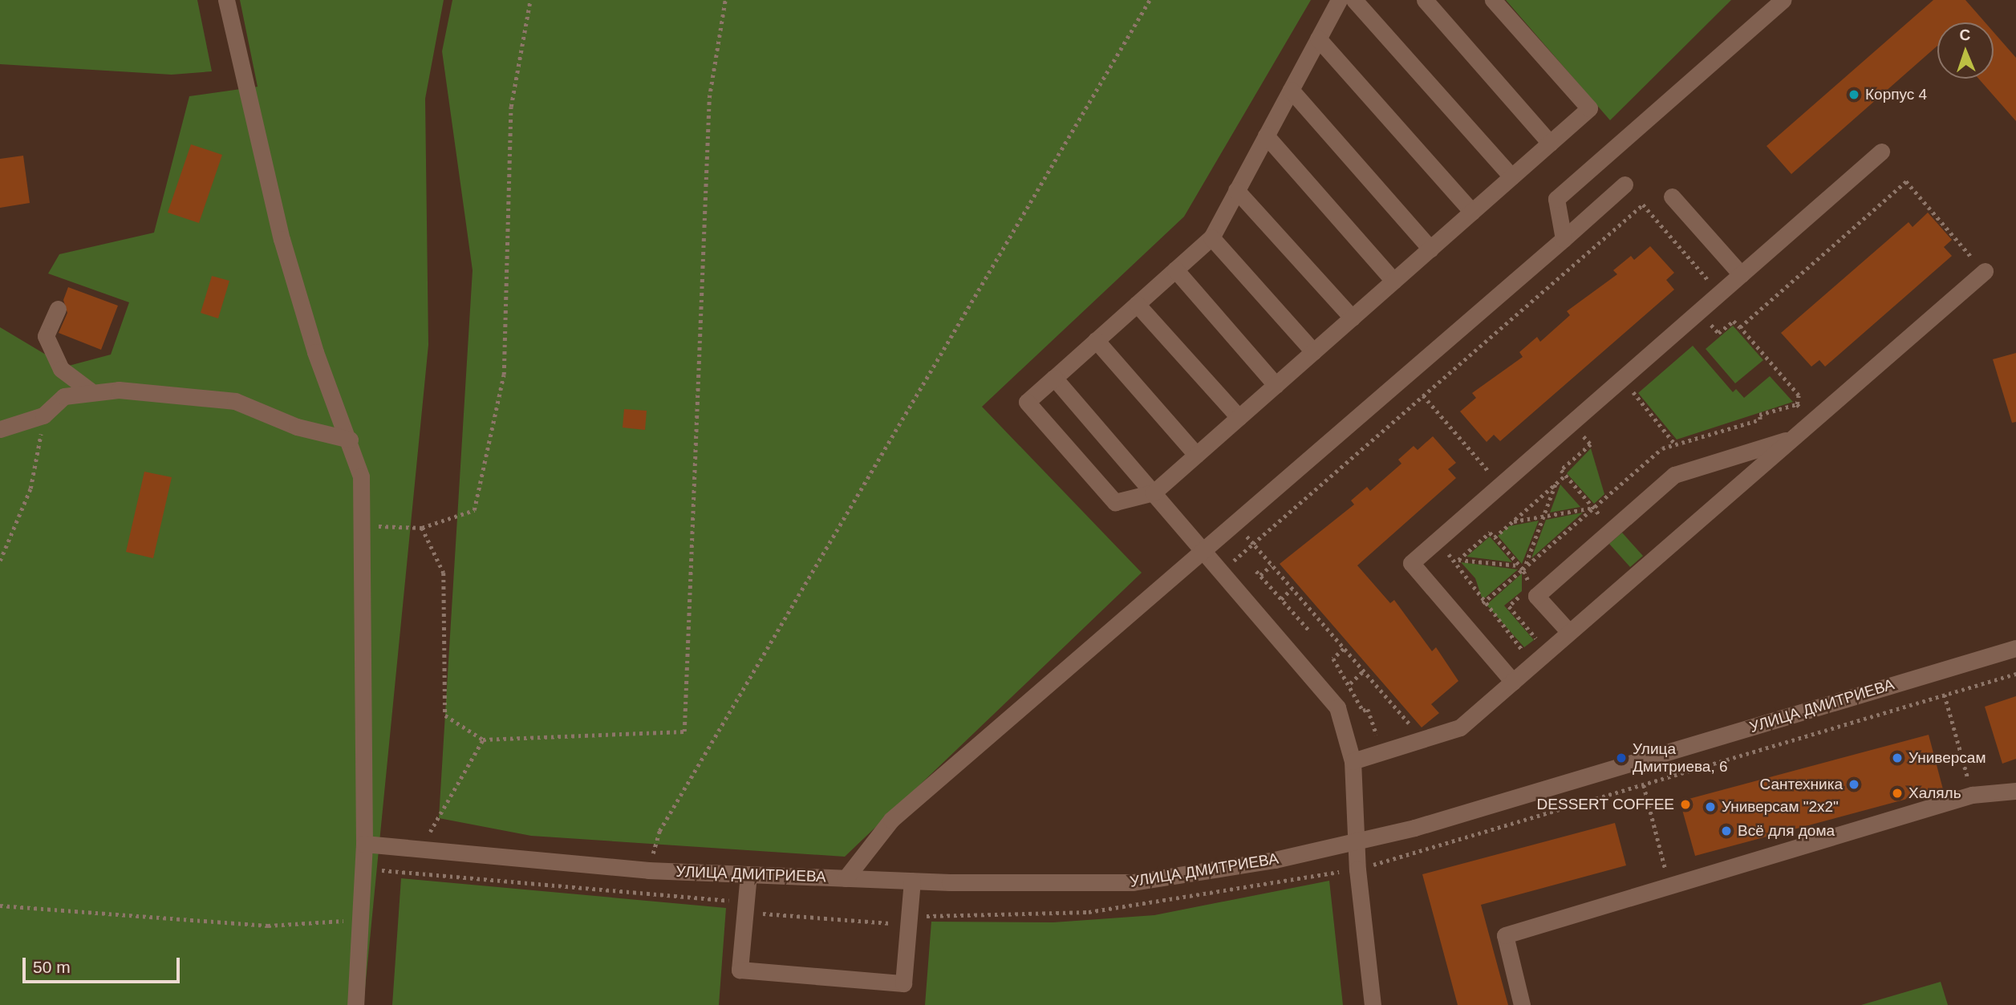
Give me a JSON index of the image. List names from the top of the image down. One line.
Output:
{"streets":{"street":["УЛИЦА ДМИТРИЕВА"]},"places":["Корпус 4","Улица Дмитриева, 6","Универсам","Сантехника","Халяль","DESSERT COFFEE","Универсам \"2x2\"","Всё для дома"],"scale_bar":"50 m","north":"top"}
